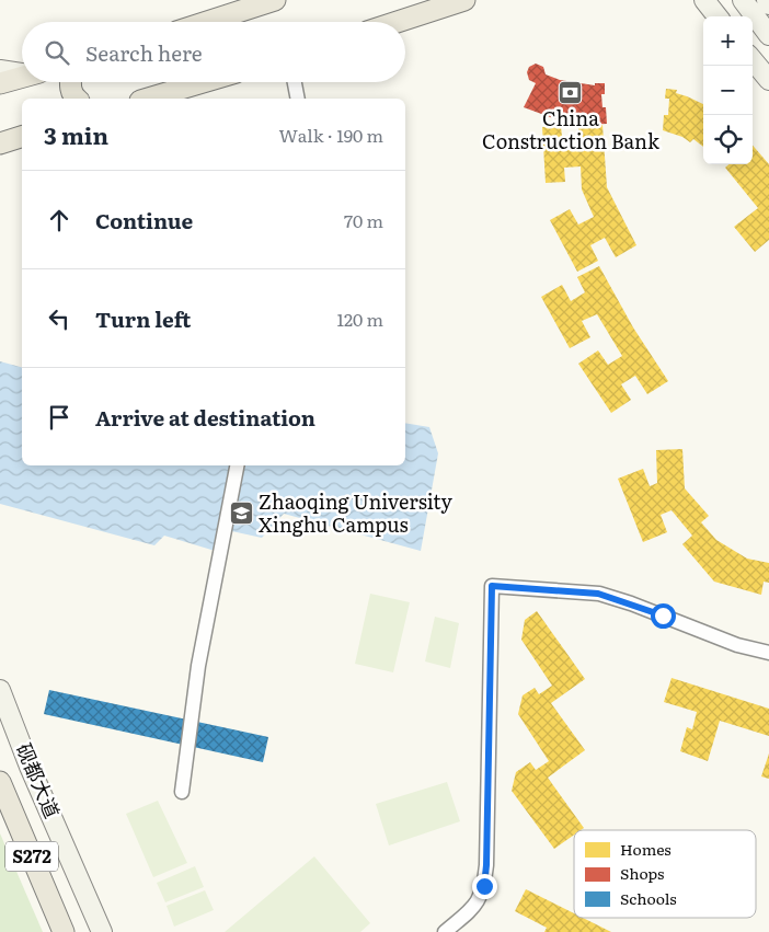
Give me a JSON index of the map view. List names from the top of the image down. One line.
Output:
{"streets":{"main road":["砚都大道","S272"]},"places":{"bank":["China Construction Bank"],"school or university":["Zhaoqing University Xinghu Campus"]},"legend":["Homes","Shops","Schools"],"page":{"map_buttons":["+","−"],"search":"Search here","heading":["3 min","Walk · 190 m"],"list":[["Continue","70 m"],["Turn left","120 m"],"Arrive at destination"]}}
